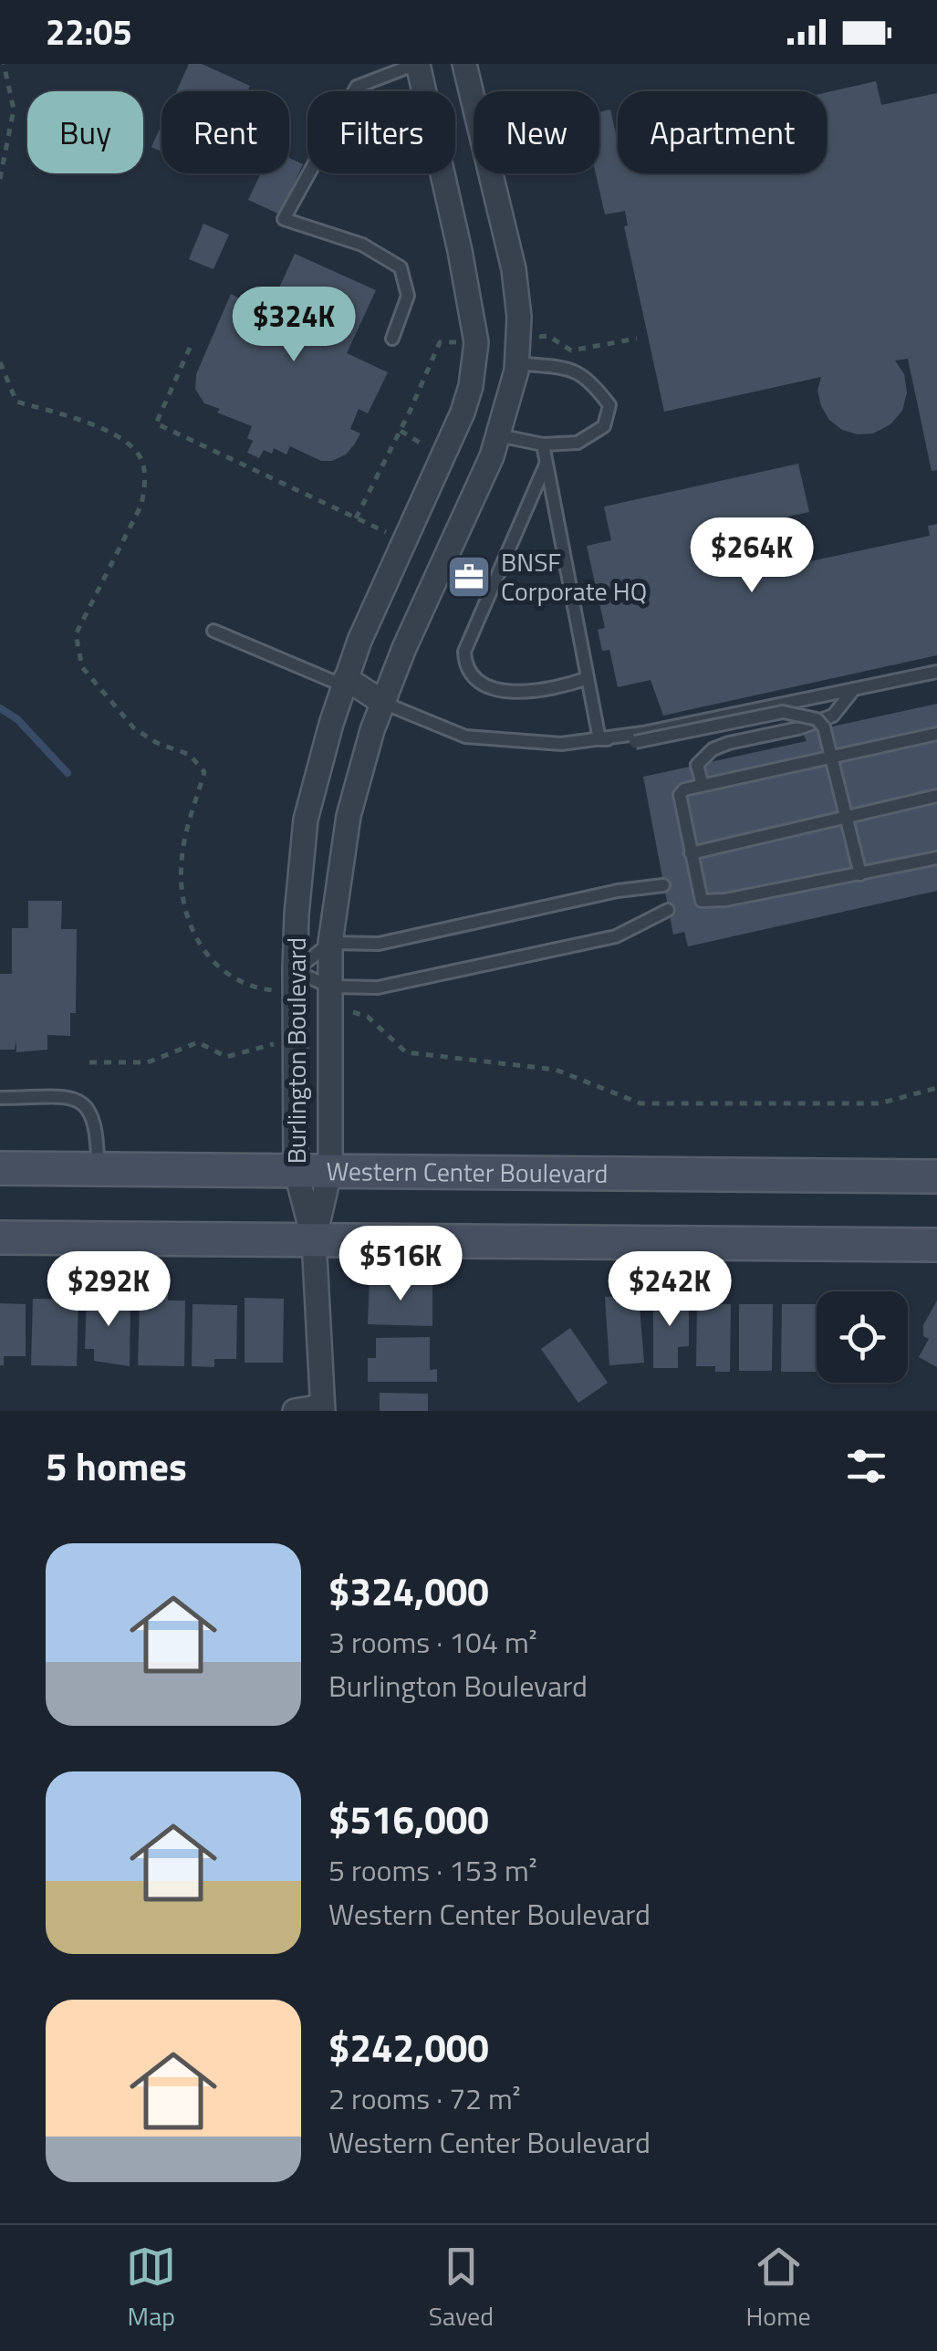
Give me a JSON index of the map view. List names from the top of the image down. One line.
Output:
{"streets":{"main road":["Western Center Boulevard"],"street":["Burlington Boulevard"]},"crossings":[["Burlington Boulevard","Western Center Boulevard"]],"places":{"office":["BNSF Corporate HQ"]},"page":{"status":"22:05","chip":["Buy","Rent","Filters","New","Apartment"],"price":["$324K","$264K","$516K","$292K","$242K"],"heading":"5 homes","list":[{"name":"$324,000","note":"3 rooms · 104 m² · Burlington Boulevard"},{"name":"$516,000","note":"5 rooms · 153 m² · Western Center Boulevard"},{"name":"$242,000","note":"2 rooms · 72 m² · Western Center Boulevard"}],"tabs":["Map","Saved","Home"]}}
